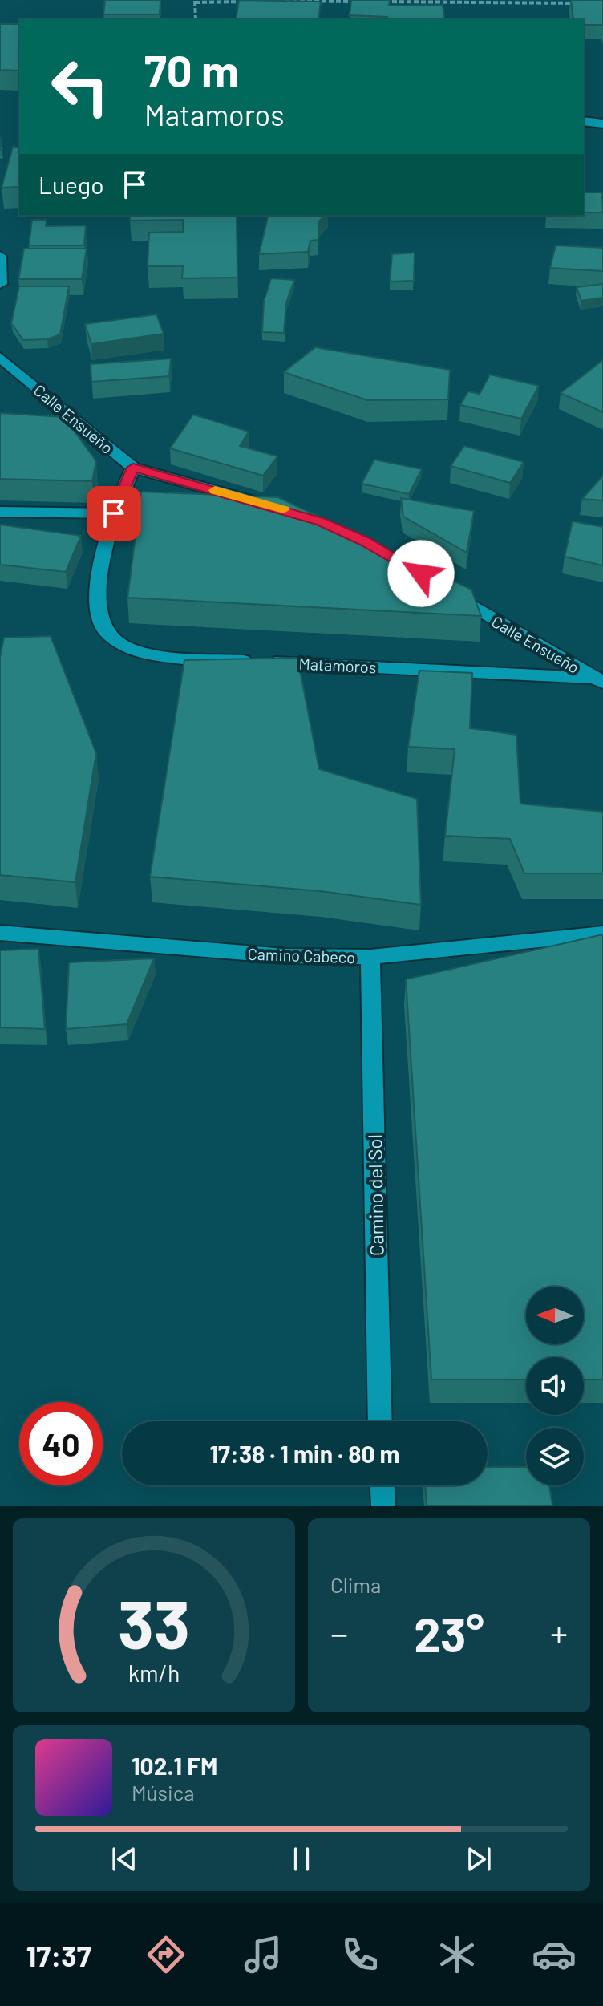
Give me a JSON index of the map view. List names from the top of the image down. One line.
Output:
{"streets":{"street":["Calle Ensueño","Matamoros","Camino Cabeco","Camino del Sol"]},"crossings":[["Calle Ensueño","Matamoros"],["Camino Cabeco","Camino del Sol"]],"north":"left","page":{"turn":["70 m","Matamoros"],"then":"Luego","limit":"40","trip":"17:38 · 1 min · 80 m","tile":"Clima","heat":["−","23°","+"],"song":["102.1 FM","Música"],"tabs":"17:37","gauge":["33","km/h"]}}
